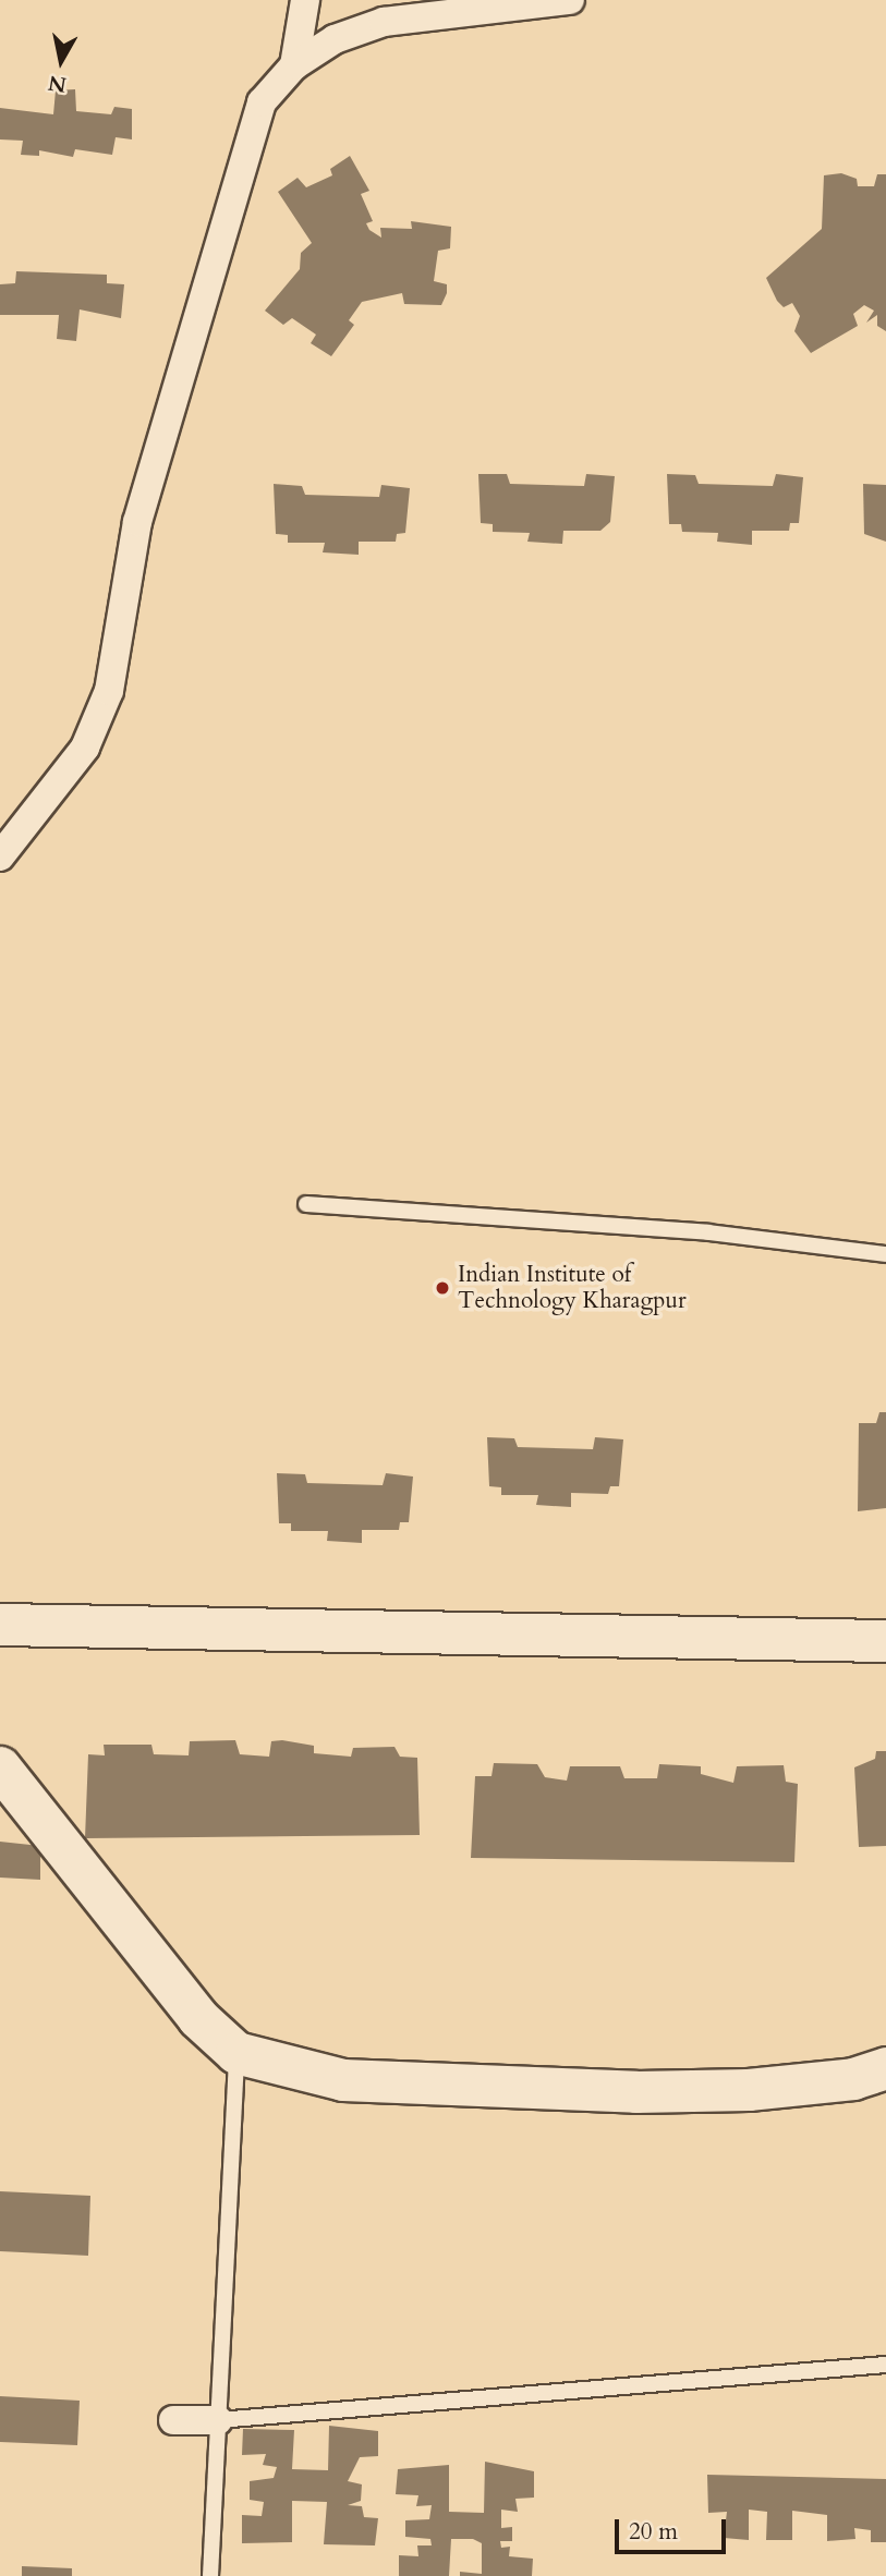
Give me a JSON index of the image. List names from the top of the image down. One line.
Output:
{"places":["Indian Institute of Technology Kharagpur"],"scale_bar":"20 m","north":"bottom"}
